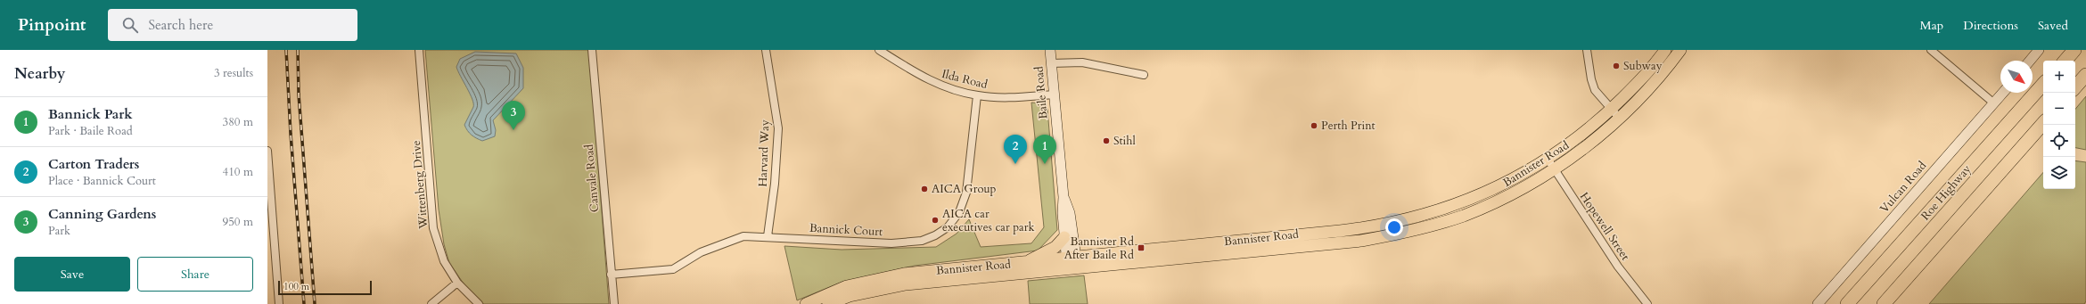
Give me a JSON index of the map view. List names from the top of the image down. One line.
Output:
{"streets":{"highway":["Roe Highway"],"main road":["Bannister Road"],"street":["Ilda Road","Baile Road","Harvard Way","Canvale Road","Wittenberg Drive","Vulcan Road","Hopewell Street","Bannick Court"]},"crossings":[["Ilda Road","Baile Road"],["Ilda Road","Bannick Court"],["Baile Road","Bannister Road"],["Harvard Way","Bannick Court"],["Bannister Road","Hopewell Street"],["Canvale Road","Bannick Court"]],"places":{"other":["Subway","Perth Print","Stihl","AICA Group","AICA car executives car park"],"transit":["Bannister Rd After Baile Rd"]},"scale_bar":"100 m","north":"bottom right","page":{"header":"Pinpoint","search":"Search here","nav":["Map","Directions","Saved"],"heading":["Nearby","3 results"],"map_buttons":["+","−"],"list":[{"mark":"1","name":"Bannick Park","note":"Park · Baile Road","value":"380 m"},{"mark":"2","name":"Carton Traders","note":"Place · Bannick Court","value":"410 m"},{"mark":"3","name":"Canning Gardens","note":"Park","value":"950 m"}],"pins":["3","1","2"],"buttons":["Save","Share"],"scale":"100 m"}}
